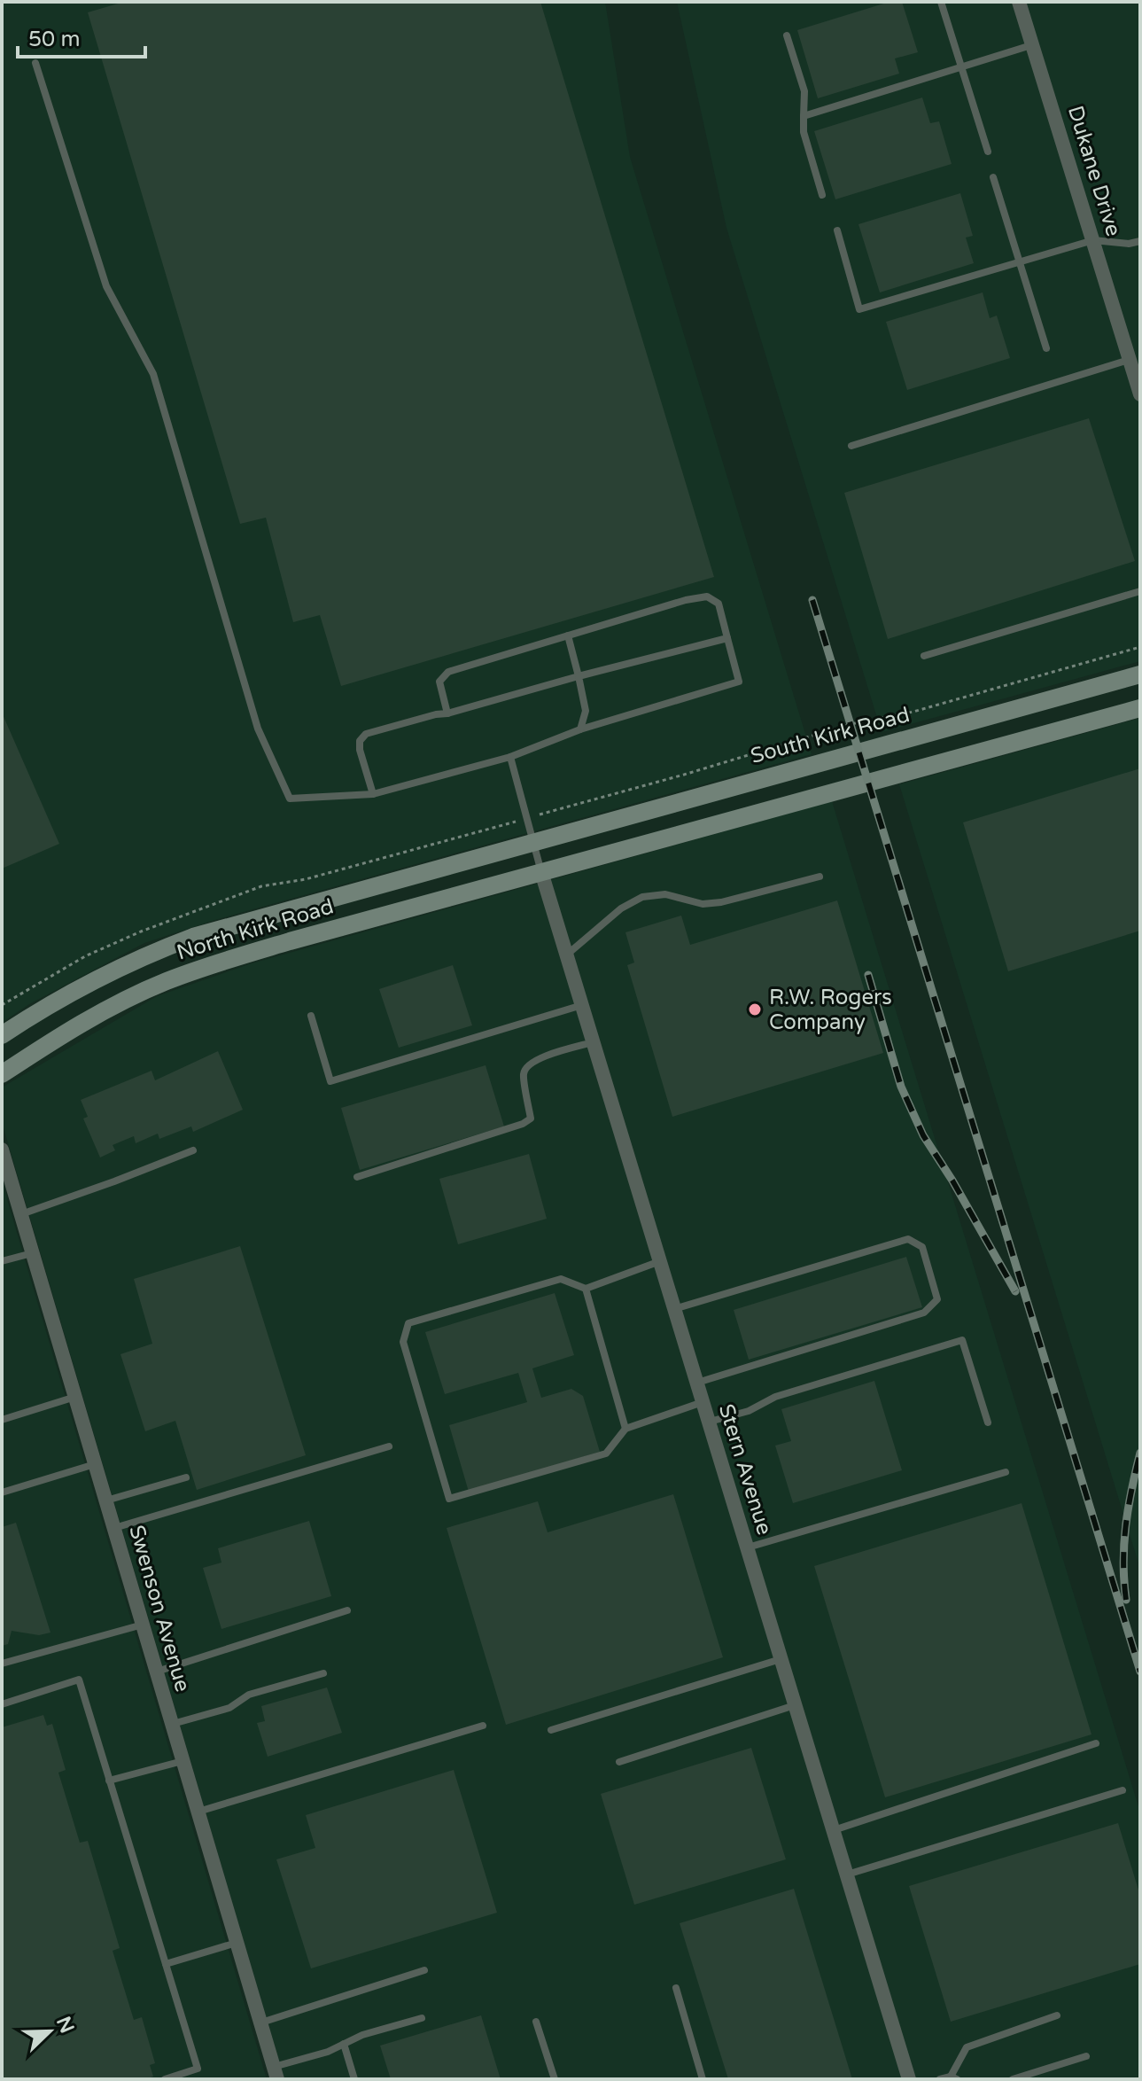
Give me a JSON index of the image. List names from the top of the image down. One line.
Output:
{"streets":{"main road":["South Kirk Road","North Kirk Road"],"street":["Dukane Drive","Stern Avenue","Swenson Avenue"]},"crossings":[["South Kirk Road","North Kirk Road"],["North Kirk Road","Stern Avenue"]],"places":["R.W. Rogers Company"],"scale_bar":"50 m","north":"top right"}
